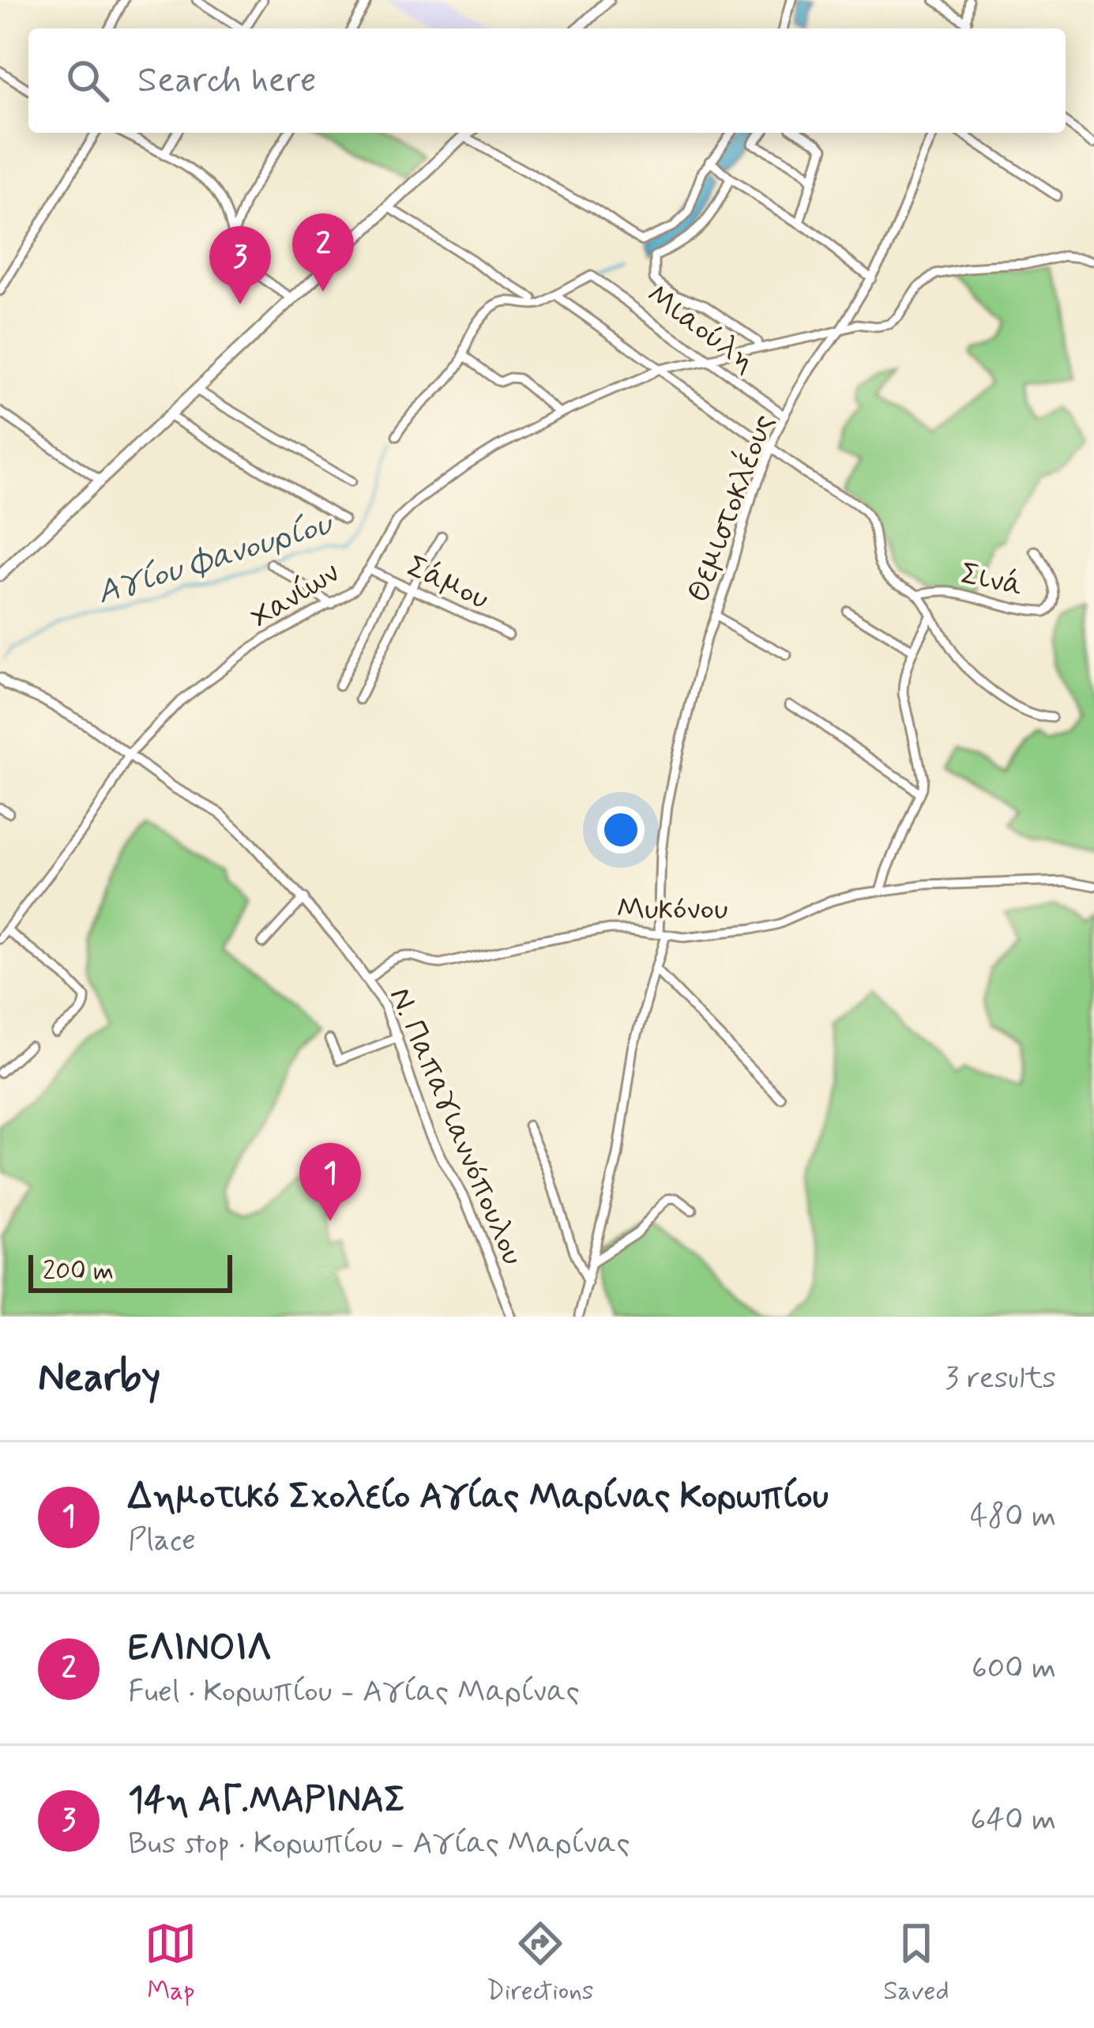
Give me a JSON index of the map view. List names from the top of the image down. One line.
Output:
{"streets":{"street":["Μιαούλη","Θεμιστοκλέους","Σινά","Σάμου","Χανίων","Μυκόνου","Ν. Παπαγιαννόπουλου"]},"crossings":[["Μιαούλη","Θεμιστοκλέους"],["Μιαούλη","Χανίων"],["Θεμιστοκλέους","Χανίων"],["Θεμιστοκλέους","Μυκόνου"],["Σάμου","Χανίων"],["Χανίων","Ν. Παπαγιαννόπουλου"],["Μυκόνου","Ν. Παπαγιαννόπουλου"]],"water":["Αγίου Φανουρίου"],"scale_bar":"200 m","page":{"search":"Search here","pins":["2","3","1"],"scale":"200 m","heading":["Nearby","3 results"],"list":[{"mark":"1","name":"Δημοτικό Σχολείο Αγίας Μαρίνας Κορωπίου","note":"Place","value":"480 m"},{"mark":"2","name":"ΕΛΙΝΟΙΛ","note":"Fuel · Κορωπίου - Αγίας Μαρίνας","value":"600 m"},{"mark":"3","name":"14η ΑΓ.ΜΑΡΙΝΑΣ","note":"Bus stop · Κορωπίου - Αγίας Μαρίνας","value":"640 m"}],"nav":["Map","Directions","Saved"]}}
